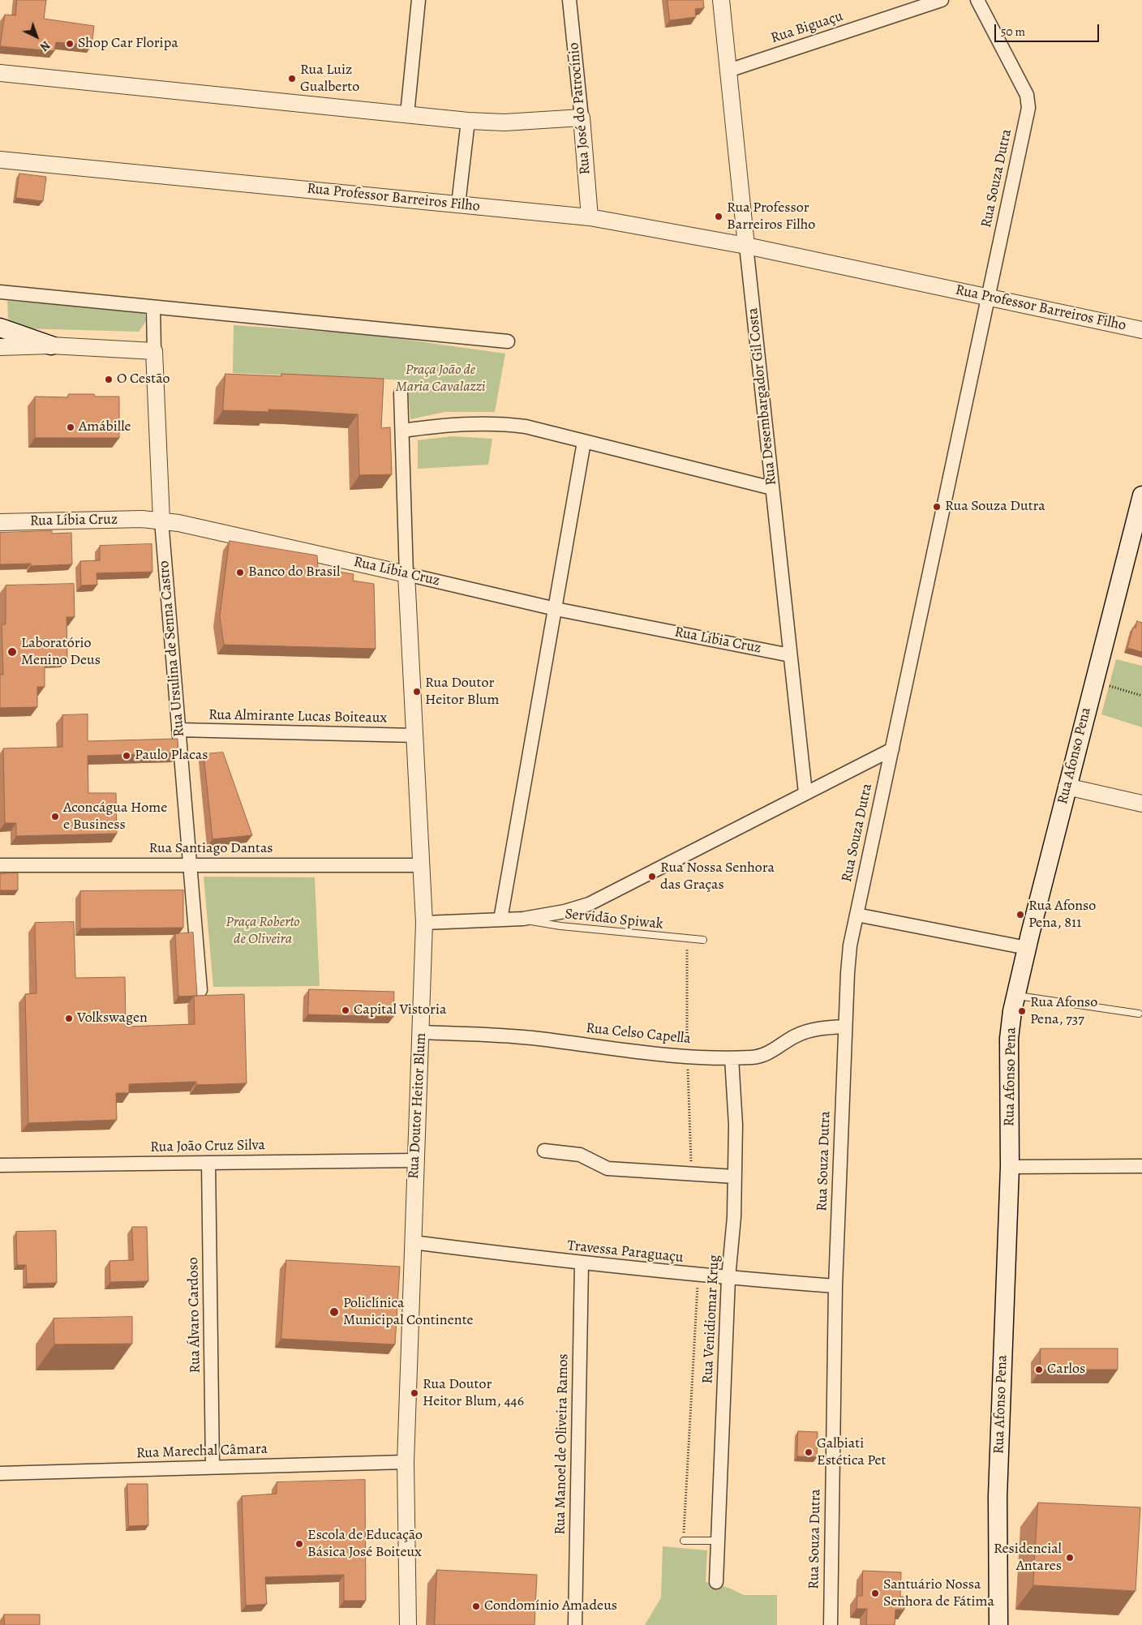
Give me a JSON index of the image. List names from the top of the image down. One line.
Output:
{"streets":{"main road":["Rua Afonso Pena"],"street":["Rua Biguaçu","Rua José do Patrocínio","Rua Souza Dutra","Rua Professor Barreiros Filho","Rua Desembargador Gil Costa","Rua Líbia Cruz","Rua Ursulina de Senna Castro","Rua Almirante Lucas Boiteaux","Rua Santiago Dantas","Rua Celso Capella","Rua Doutor Heitor Blum","Rua João Cruz Silva","Travessa Paraguaçu","Rua Álvaro Cardoso","Rua Venidiomar Krug","Rua Manoel de Oliveira Ramos","Rua Marechal Câmara"],"lane":["Servidão Spiwak"]},"crossings":[["Rua Biguaçu","Rua Desembargador Gil Costa"],["Rua José do Patrocínio","Rua Professor Barreiros Filho"],["Rua Souza Dutra","Rua Professor Barreiros Filho"],["Rua Souza Dutra","Rua Celso Capella"],["Rua Souza Dutra","Travessa Paraguaçu"],["Rua Professor Barreiros Filho","Rua Desembargador Gil Costa"],["Rua Desembargador Gil Costa","Rua Líbia Cruz"],["Rua Líbia Cruz","Rua Ursulina de Senna Castro"],["Rua Líbia Cruz","Rua Doutor Heitor Blum"],["Rua Ursulina de Senna Castro","Rua Almirante Lucas Boiteaux"],["Rua Ursulina de Senna Castro","Rua Santiago Dantas"],["Rua Almirante Lucas Boiteaux","Rua Doutor Heitor Blum"],["Rua Santiago Dantas","Rua Doutor Heitor Blum"],["Rua Celso Capella","Rua Doutor Heitor Blum"],["Rua Celso Capella","Rua Venidiomar Krug"],["Rua Doutor Heitor Blum","Rua João Cruz Silva"],["Rua Doutor Heitor Blum","Travessa Paraguaçu"],["Rua Doutor Heitor Blum","Rua Marechal Câmara"],["Rua João Cruz Silva","Rua Álvaro Cardoso"],["Travessa Paraguaçu","Rua Venidiomar Krug"],["Travessa Paraguaçu","Rua Manoel de Oliveira Ramos"],["Rua Álvaro Cardoso","Rua Marechal Câmara"]],"parks":["Praça João de Maria Cavalazzi","Praça Roberto de Oliveira"],"places":["Shop Car Floripa","Rua Luiz Gualberto","Rua Professor Barreiros Filho","O Cestão","Amábille","Rua Souza Dutra","Banco do Brasil","Laboratório Menino Deus","Rua Doutor Heitor Blum","Paulo Placas","Aconcágua Home e Business","Rua Nossa Senhora das Graças","Rua Afonso Pena, 811","Capital Vistoria","Rua Afonso Pena, 737","Volkswagen","Policlínica Municipal Continente","Carlos","Rua Doutor Heitor Blum, 446","Galbiati Estética Pet","Escola de Educação Básica José Boiteux","Residencial Antares","Santuário Nossa Senhora de Fátima","Condomínio Amadeus"],"scale_bar":"50 m","north":"bottom right"}
